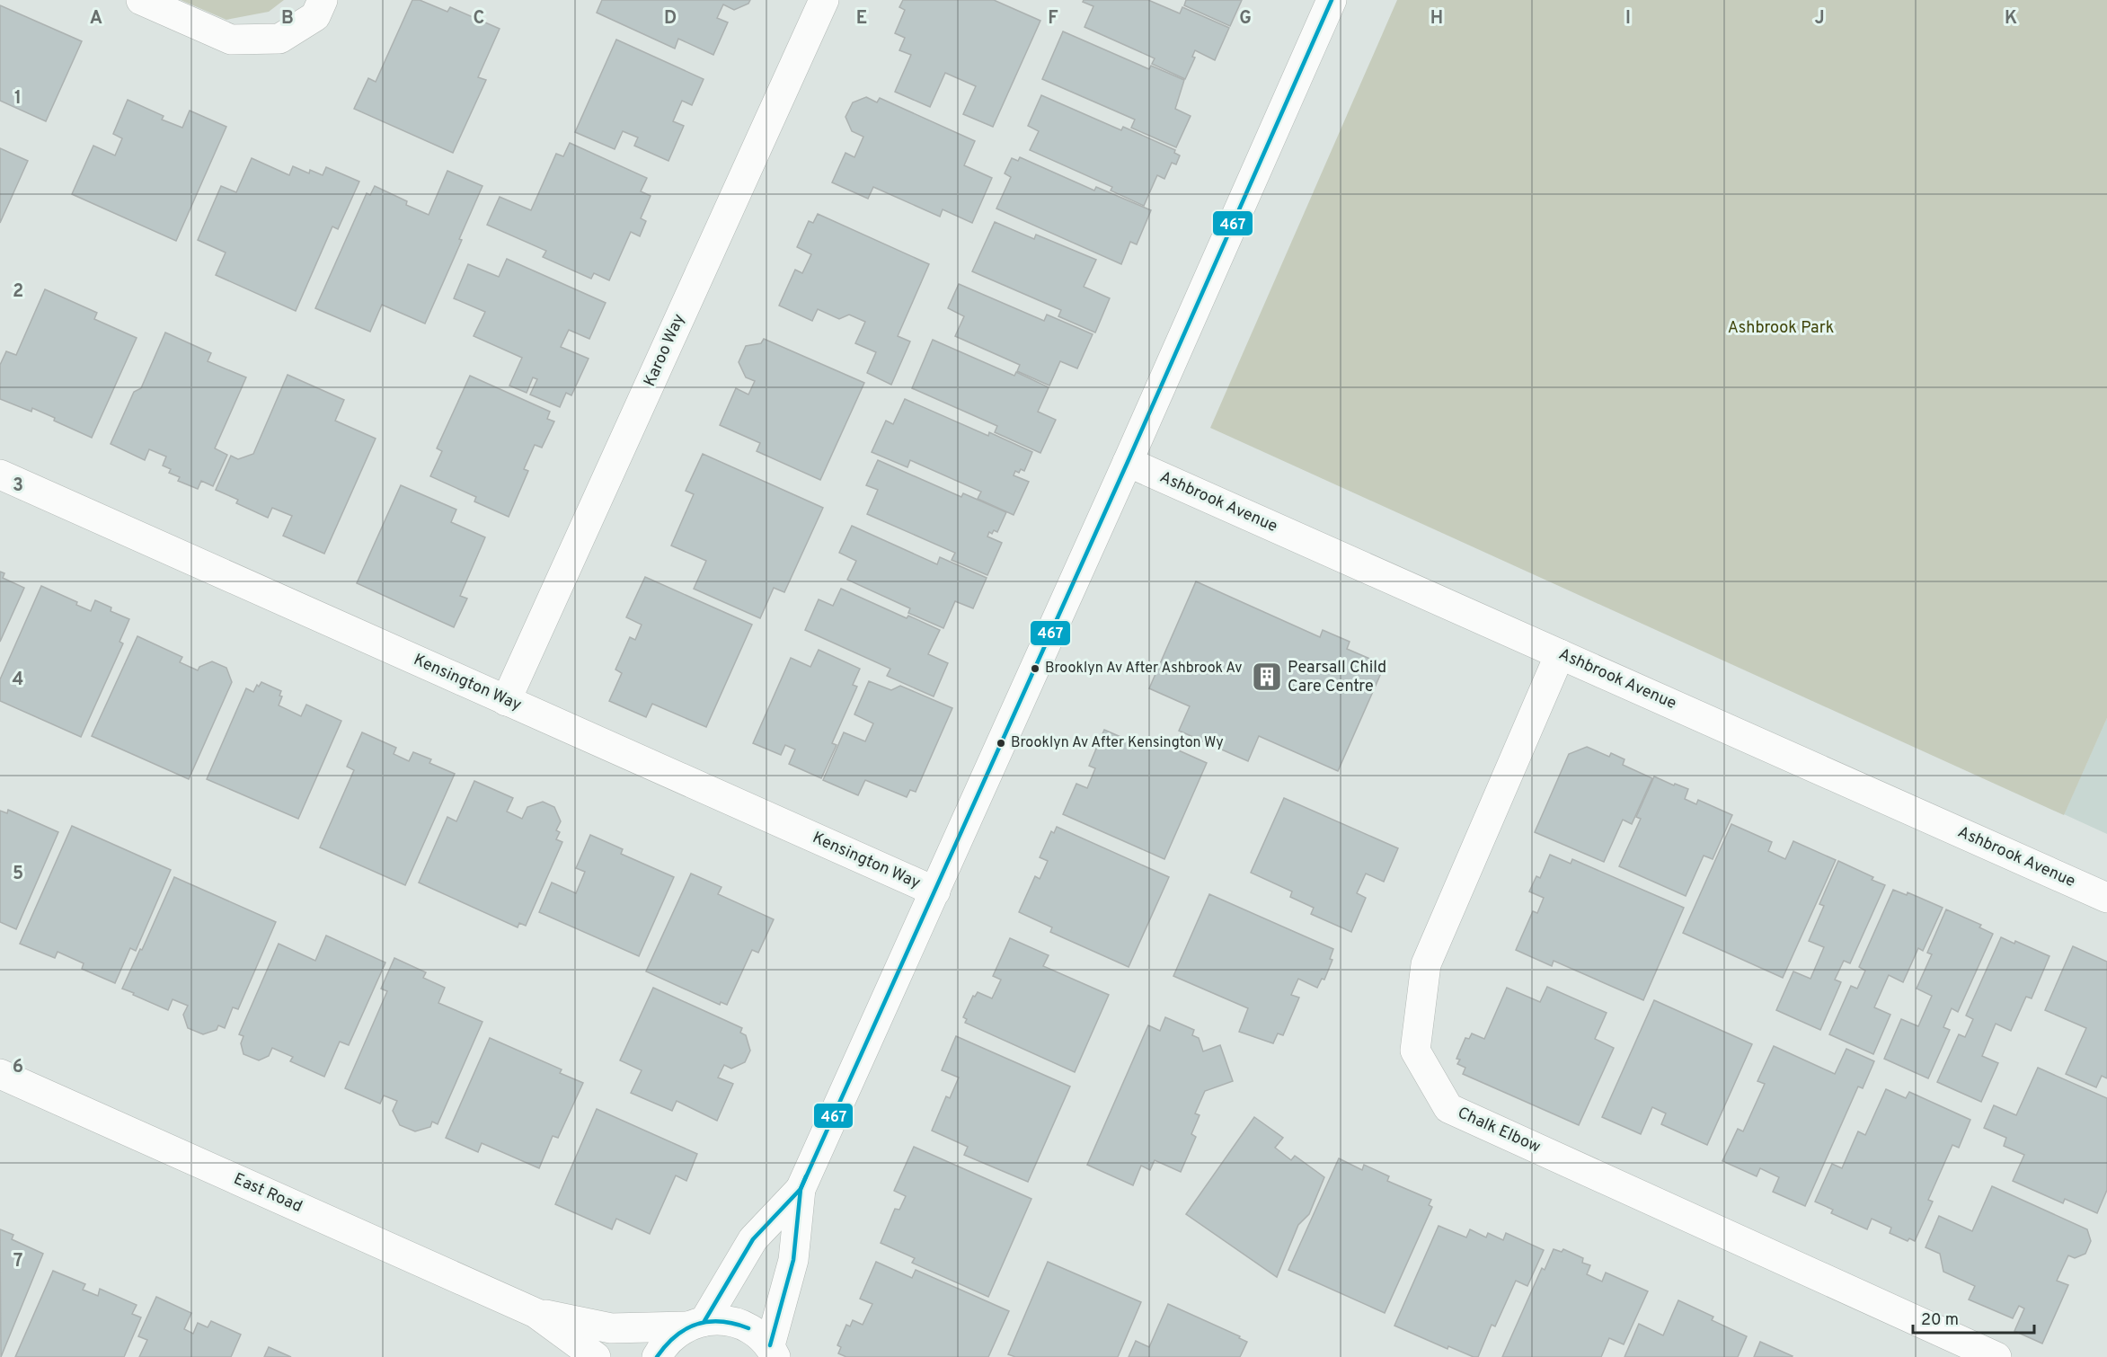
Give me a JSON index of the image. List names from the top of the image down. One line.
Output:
{"streets":{"street":["Karoo Way","Ashbrook Avenue","Kensington Way","Chalk Elbow","East Road"]},"crossings":[["Karoo Way","Kensington Way"],["Ashbrook Avenue","Chalk Elbow"]],"parks":["Ashbrook Park"],"places":{"other":["Brooklyn Av After Ashbrook Av","Brooklyn Av After Kensington Wy"],"building":["Pearsall Child Care Centre"]},"lines":["transit line 467"],"scale_bar":"20 m","grid":{"columns":["A","B","C","D","E","F","G","H","I","J","K"],"rows":["1","2","3","4","5","6","7"]}}
